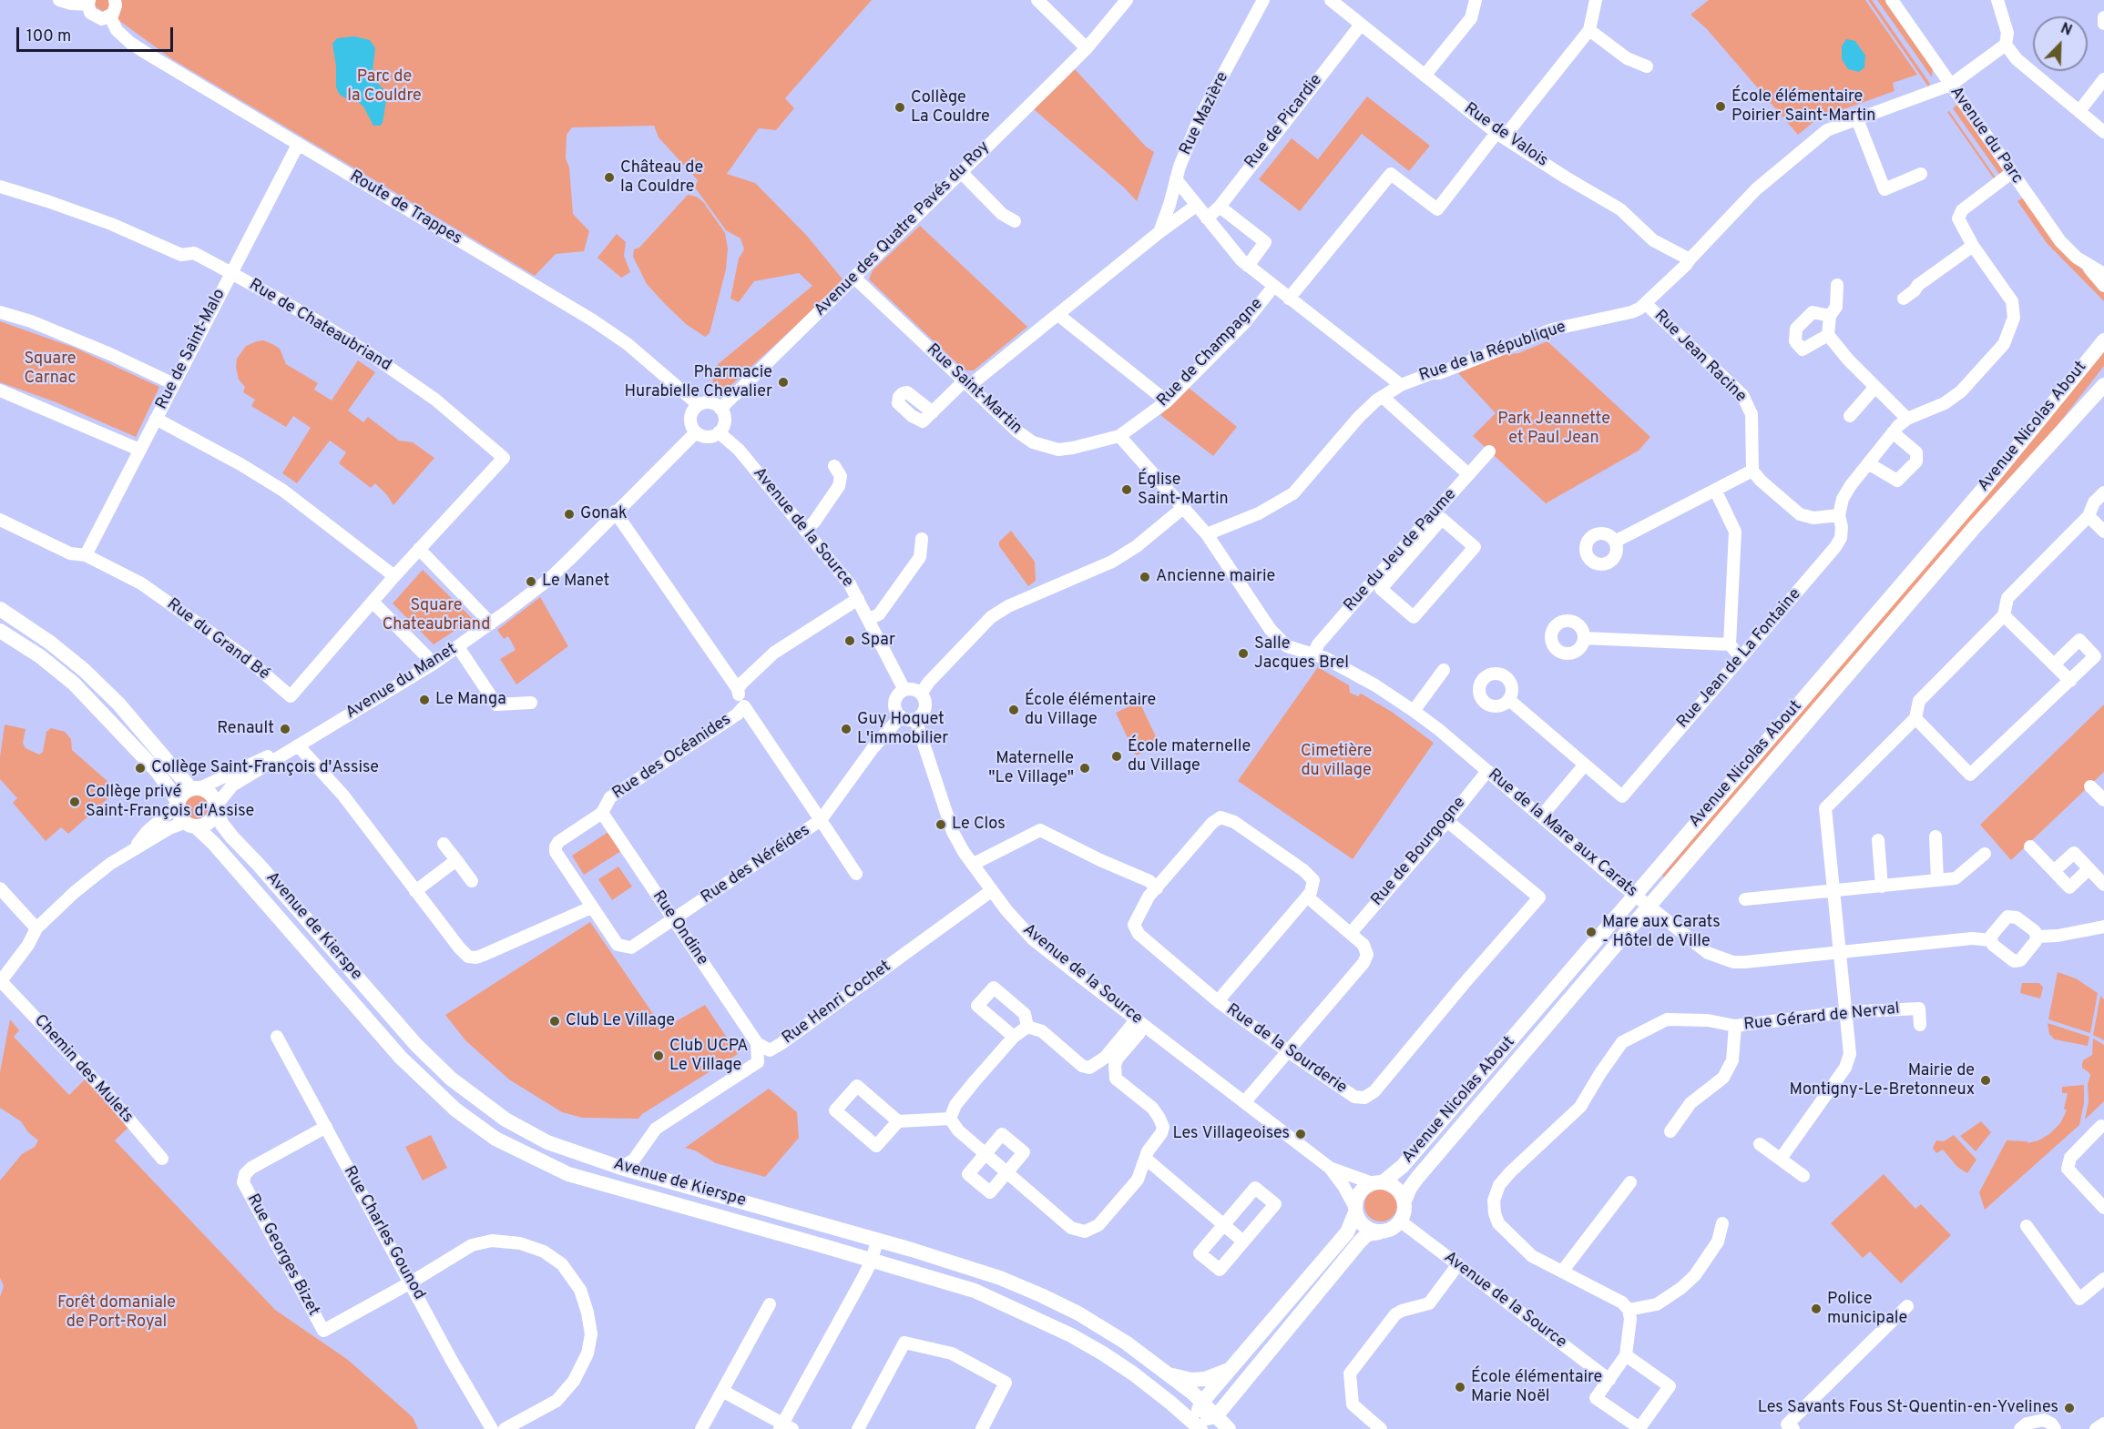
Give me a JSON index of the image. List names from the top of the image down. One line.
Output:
{"streets":{"main road":["Avenue Nicolas About","Avenue de Kierspe"],"street":["Rue Mazière","Rue de Picardie","Rue de Valois","Avenue du Parc","Route de Trappes","Avenue des Quatre Pavés du Roy","Rue de Chateaubriand","Rue de Saint-Malo","Rue de la République","Rue de Champagne","Rue Jean Racine","Rue Saint-Martin","Avenue de la Source","Rue du Jeu de Paume","Rue du Grand Bé","Rue Jean de La Fontaine","Avenue du Manet","Rue des Océanides","Rue de la Mare aux Carats","Rue de Bourgogne","Rue des Néréides","Rue Ondine","Rue Henri Cochet","Rue Gérard de Nerval","Rue de la Sourderie","Chemin des Mulets","Rue Charles Gounod","Rue Georges Bizet"]},"crossings":[["Rue de Picardie","Rue de Valois"],["Rue de Valois","Rue de la République"],["Avenue du Parc","Rue de la République"],["Route de Trappes","Avenue des Quatre Pavés du Roy"],["Route de Trappes","Rue de Saint-Malo"],["Route de Trappes","Avenue de la Source"],["Route de Trappes","Avenue du Manet"],["Avenue des Quatre Pavés du Roy","Rue Saint-Martin"],["Avenue des Quatre Pavés du Roy","Avenue de la Source"],["Avenue des Quatre Pavés du Roy","Avenue du Manet"],["Rue de Chateaubriand","Rue de Saint-Malo"],["Rue de Chateaubriand","Rue du Grand Bé"],["Rue de Saint-Malo","Rue du Grand Bé"],["Rue de la République","Rue Jean Racine"],["Rue de la République","Rue du Jeu de Paume"],["Rue de la République","Rue de la Mare aux Carats"],["Rue de Champagne","Rue Saint-Martin"],["Rue de Champagne","Rue de la Mare aux Carats"],["Rue Saint-Martin","Rue de la Mare aux Carats"],["Avenue Nicolas About","Avenue de la Source"],["Avenue Nicolas About","Rue de la Mare aux Carats"],["Avenue Nicolas About","Avenue de Kierspe"],["Avenue de la Source","Avenue du Manet"],["Avenue de la Source","Rue des Néréides"],["Avenue de la Source","Rue Henri Cochet"],["Rue du Jeu de Paume","Rue de la Mare aux Carats"],["Avenue du Manet","Rue des Océanides"],["Avenue du Manet","Avenue de Kierspe"],["Rue des Océanides","Rue des Néréides"],["Rue des Océanides","Rue Ondine"],["Rue de la Mare aux Carats","Rue de Bourgogne"],["Rue de Bourgogne","Rue de la Sourderie"],["Rue des Néréides","Rue Ondine"],["Avenue de Kierspe","Rue Henri Cochet"],["Rue Ondine","Rue Henri Cochet"],["Rue Charles Gounod","Rue Georges Bizet"]],"parks":["Parc de la Couldre","Square Carnac","Park Jeannette et Paul Jean","Square Chateaubriand","Cimetière du village","Forêt domaniale de Port-Royal"],"places":["École élémentaire Poirier Saint-Martin","Collège La Couldre","Château de la Couldre","Pharmacie Hurabielle Chevalier","Église Saint-Martin","Gonak","Ancienne mairie","Le Manet","Spar","Salle Jacques Brel","Le Manga","École élémentaire du Village","Renault","Guy Hoquet L'immobilier","École maternelle du Village","Collège Saint-François d'Assise","Maternelle \"Le Village\"","Collège privé Saint-François d'Assise","Le Clos","Mare aux Carats - Hôtel de Ville","Club Le Village","Club UCPA Le Village","Mairie de Montigny-Le-Bretonneux","Les Villageoises","Police municipale","École élémentaire Marie Noël","Les Savants Fous St-Quentin-en-Yvelines"],"scale_bar":"100 m","north":"top right"}
